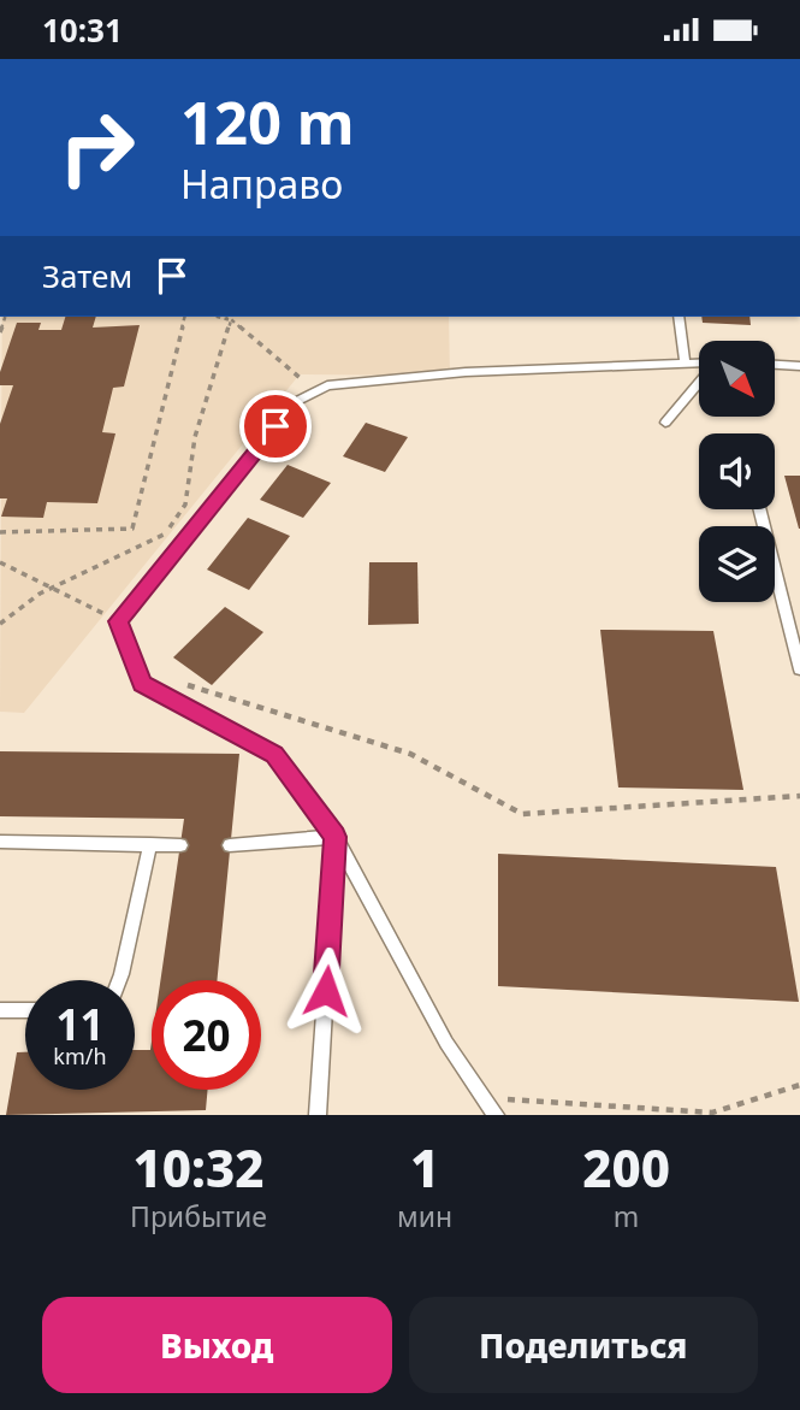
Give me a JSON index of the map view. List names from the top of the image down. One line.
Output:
{"north":"bottom right","page":{"status":"10:31","turn":["120 m","Направо"],"then":"Затем","speed":"11 km/h","limit":"20","eta":["10:32","Прибытие","1","мин","200","m"],"buttons":["Выход","Поделиться"]}}
